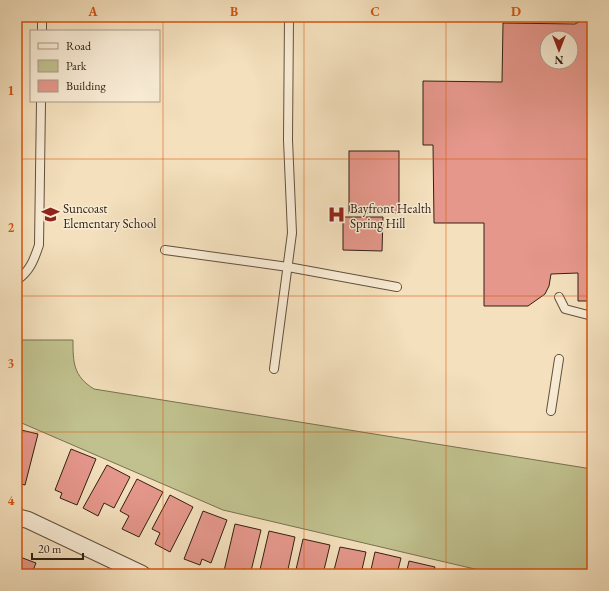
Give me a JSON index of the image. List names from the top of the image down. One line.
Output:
{"places":{"school or university":["Suncoast Elementary School"],"hospital":["Bayfront Health Spring Hill"]},"legend":["Road","Park","Building"],"scale_bar":"20 m","north":"bottom","grid":{"columns":["A","B","C","D"],"rows":["1","2","3","4"]}}
